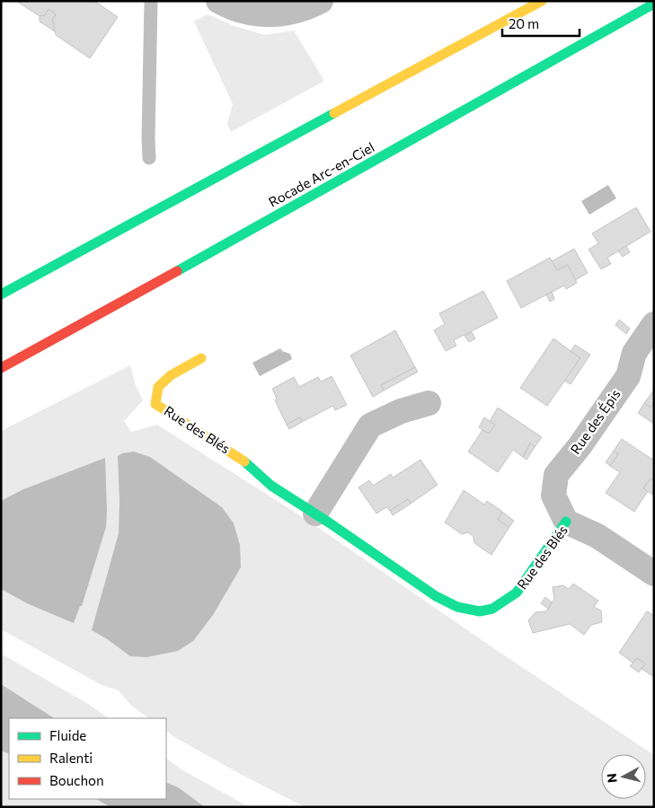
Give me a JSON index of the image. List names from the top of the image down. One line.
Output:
{"streets":{"main road":["Rocade Arc-en-Ciel","Rue des Blés"],"street":["Rue des Épis"]},"crossings":[["Rue des Épis","Rue des Blés"]],"legend":["Fluide","Ralenti","Bouchon"],"scale_bar":"20 m","north":"left"}
